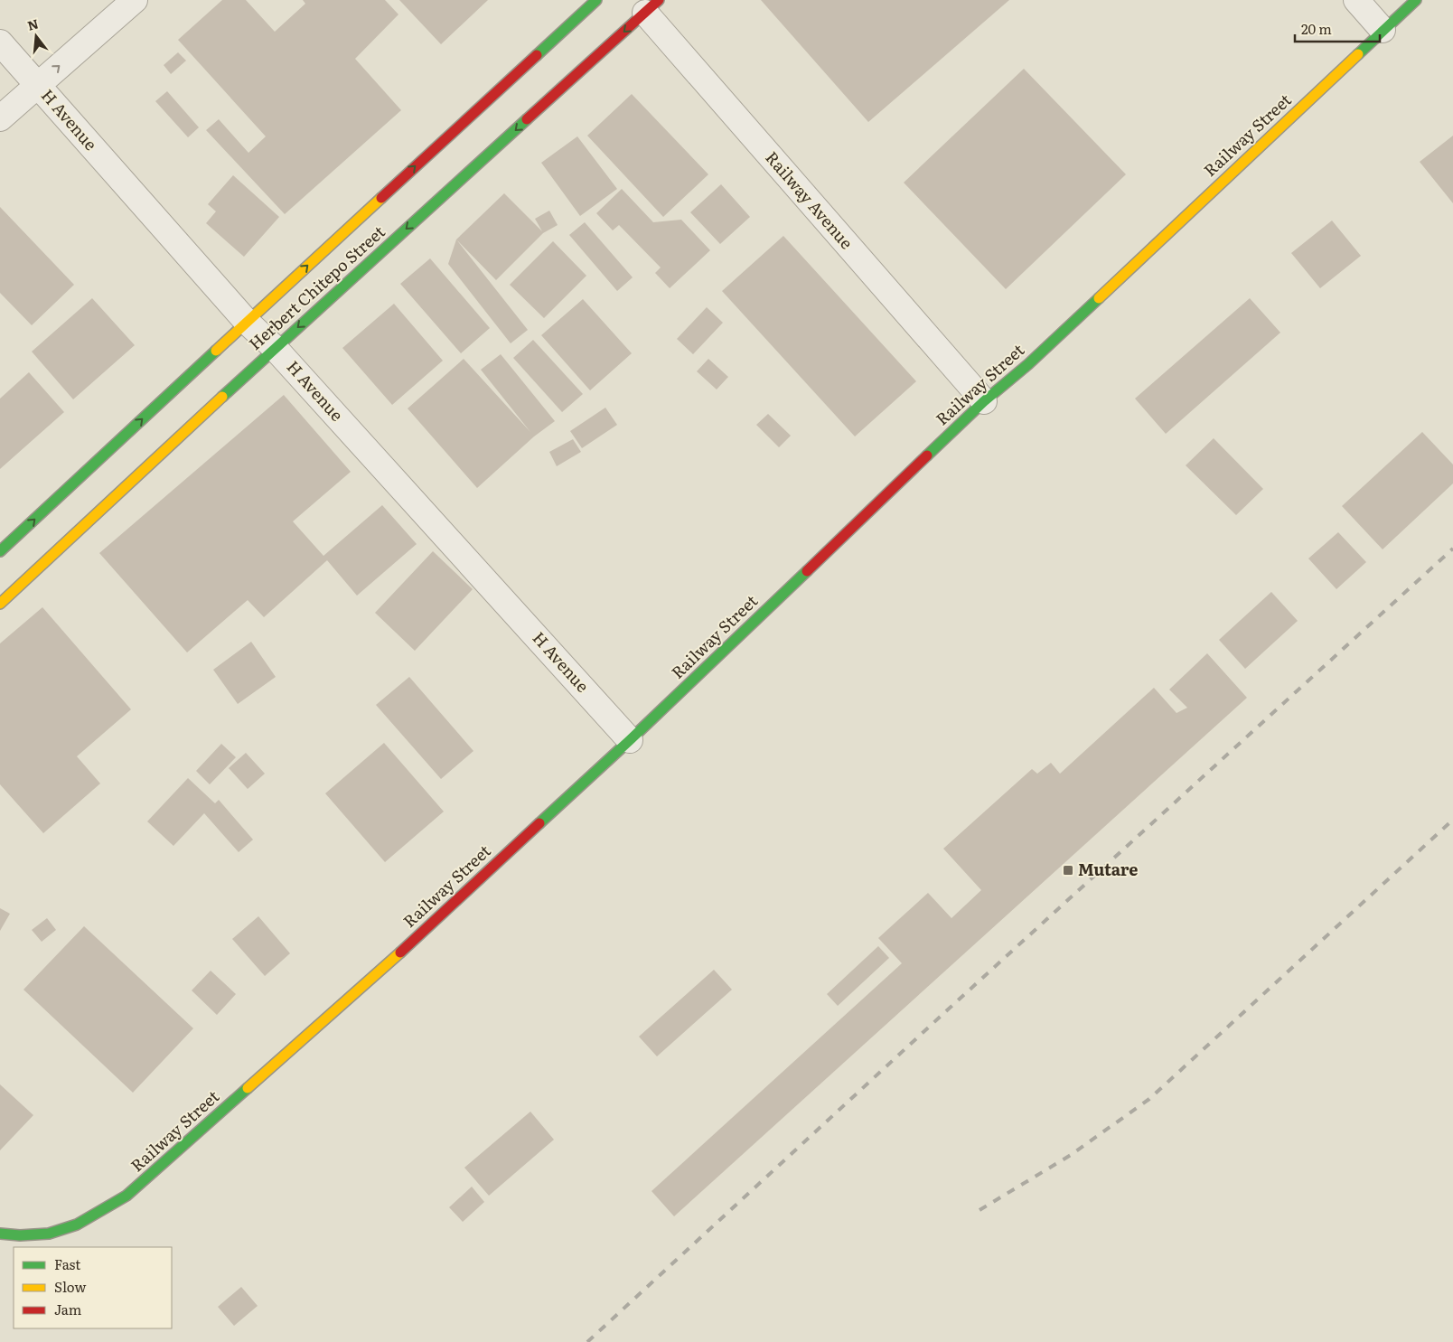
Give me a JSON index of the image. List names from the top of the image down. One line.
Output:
{"streets":{"main road":["Railway Street","Herbert Chitepo Street"],"street":["H Avenue","Railway Avenue"]},"crossings":[["H Avenue","Railway Street"],["H Avenue","Herbert Chitepo Street"],["Railway Street","Railway Avenue"],["Railway Avenue","Herbert Chitepo Street"]],"places":{"transit":["Mutare"]},"legend":["Fast","Slow","Jam"],"scale_bar":"20 m","north":"top"}
